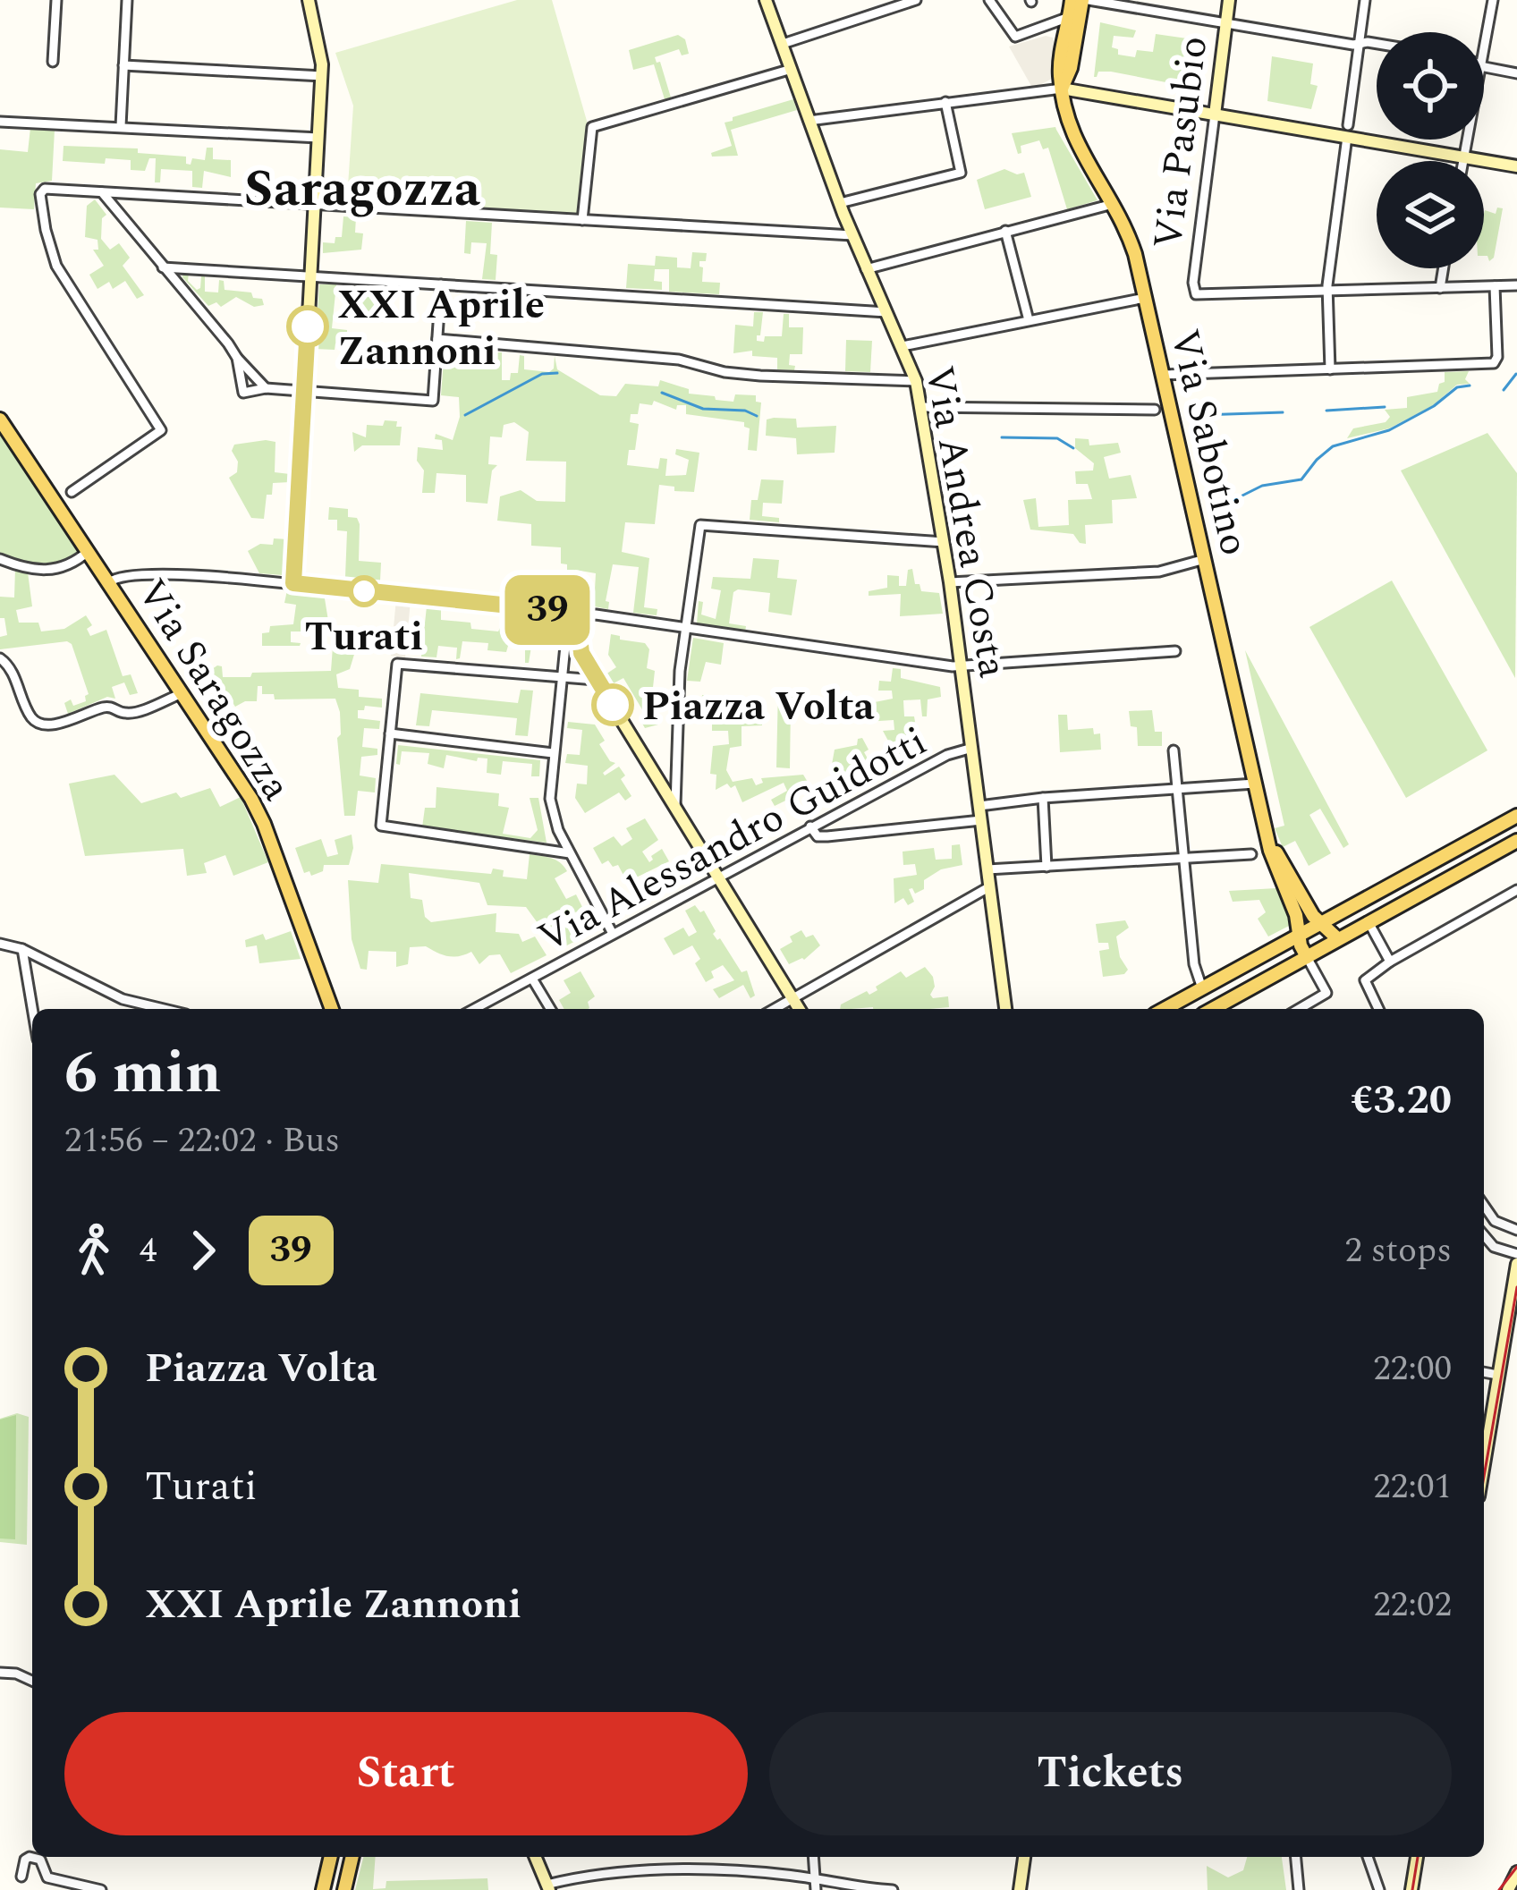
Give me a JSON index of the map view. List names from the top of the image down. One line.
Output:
{"streets":{"main road":["Via Sabotino","Via Saragozza"],"street":["Via Pasubio","Via Andrea Costa","Via Alessandro Guidotti"]},"crossings":[["Via Andrea Costa","Via Alessandro Guidotti"]],"districts":["Saragozza"],"places":["XXI Aprile Zannoni","Turati","Piazza Volta"],"lines":["bus line 39"],"page":{"on_map":"39","heading":["6 min","21:56 – 22:02 · Bus","€3.20"],"legs":["4","39","2 stops"],"list":[{"name":"Piazza Volta","value":"22:00"},{"name":"Turati","value":"22:01"},{"name":"XXI Aprile Zannoni","value":"22:02"}],"buttons":["Start","Tickets"]}}
